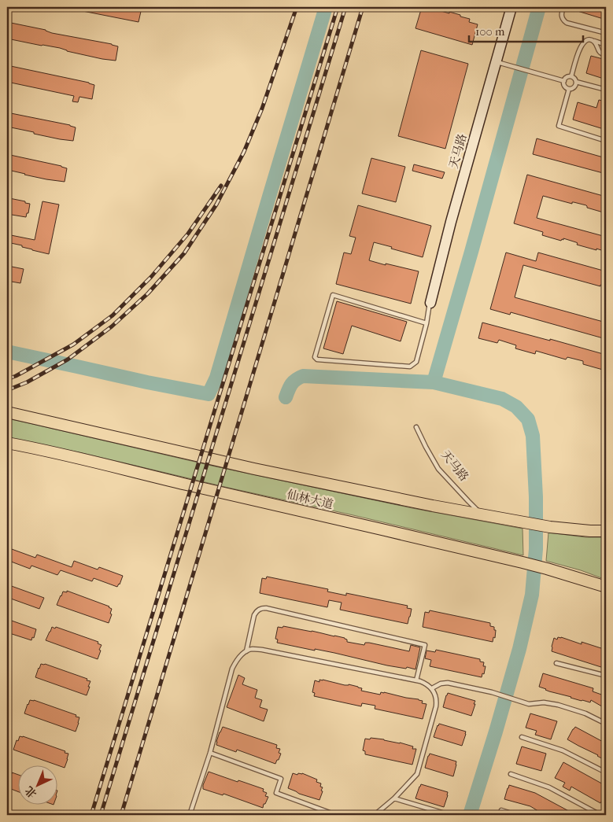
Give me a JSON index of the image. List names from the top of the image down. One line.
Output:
{"streets":{"main road":["仙林大道"],"street":["天马路"]},"crossings":[["天马路","仙林大道"]],"scale_bar":"100 m","north":"bottom left"}
